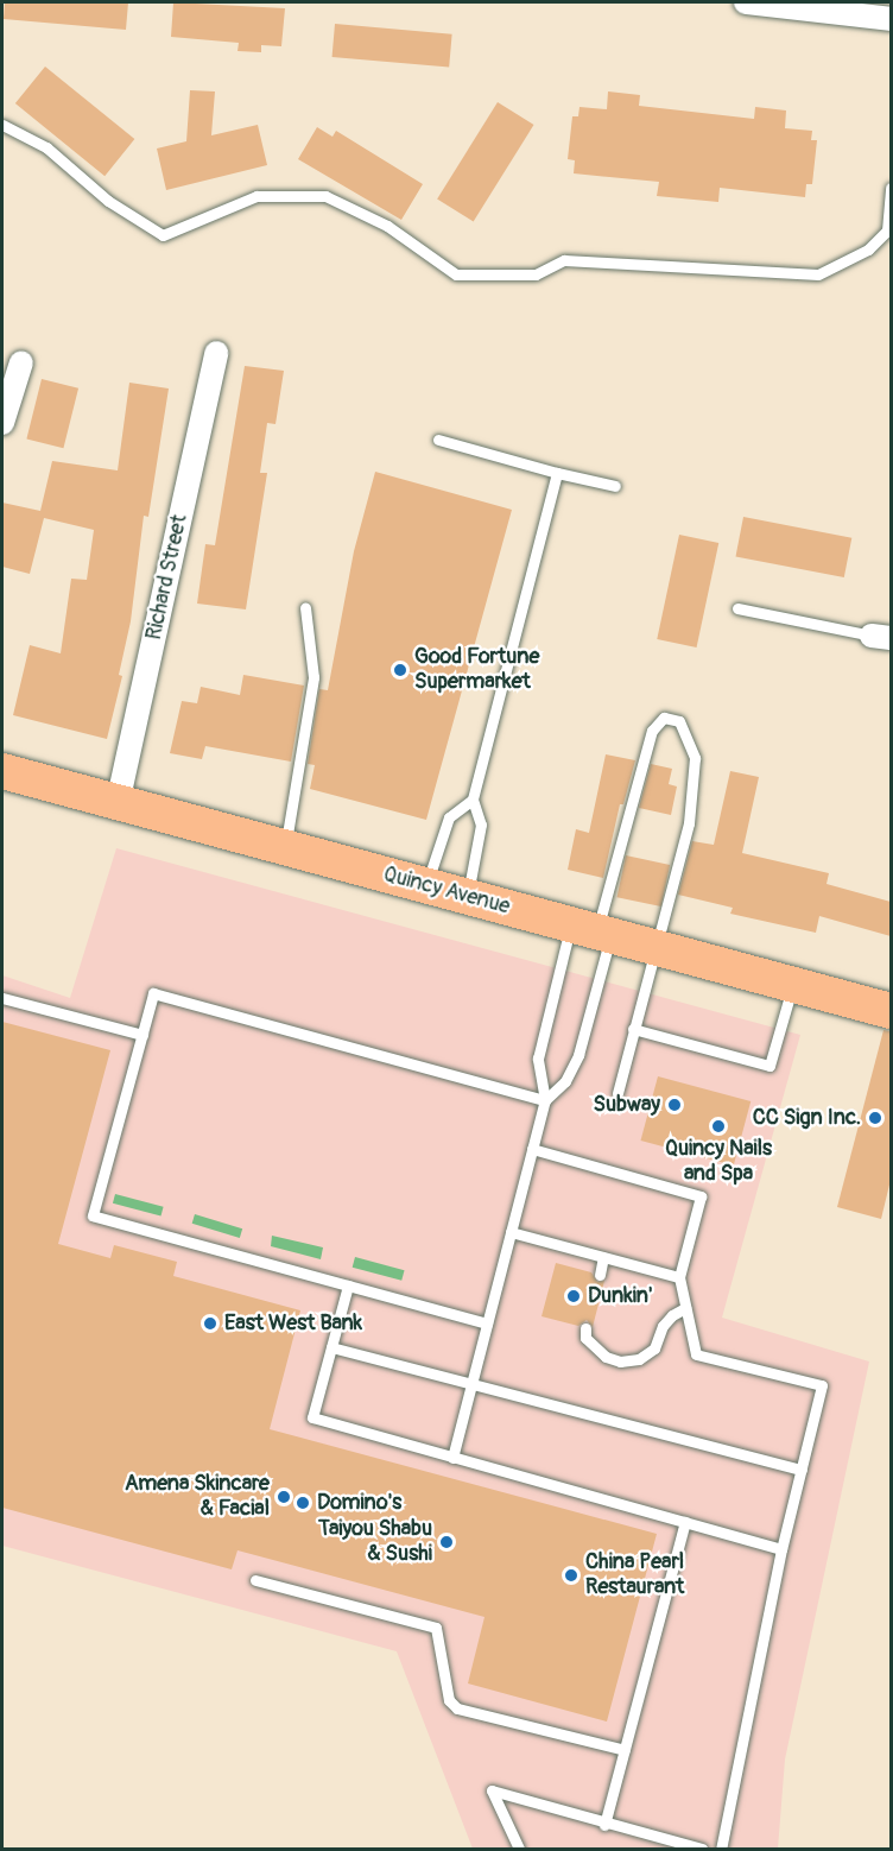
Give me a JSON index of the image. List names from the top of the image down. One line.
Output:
{"streets":{"main road":["Quincy Avenue"],"street":["Richard Street"]},"crossings":[["Richard Street","Quincy Avenue"]],"places":["Good Fortune Supermarket","Subway","CC Sign Inc.","Quincy Nails and Spa","Dunkin'","East West Bank","Amena Skincare & Facial","Domino's","Taiyou Shabu & Sushi","China Pearl Restaurant"]}
